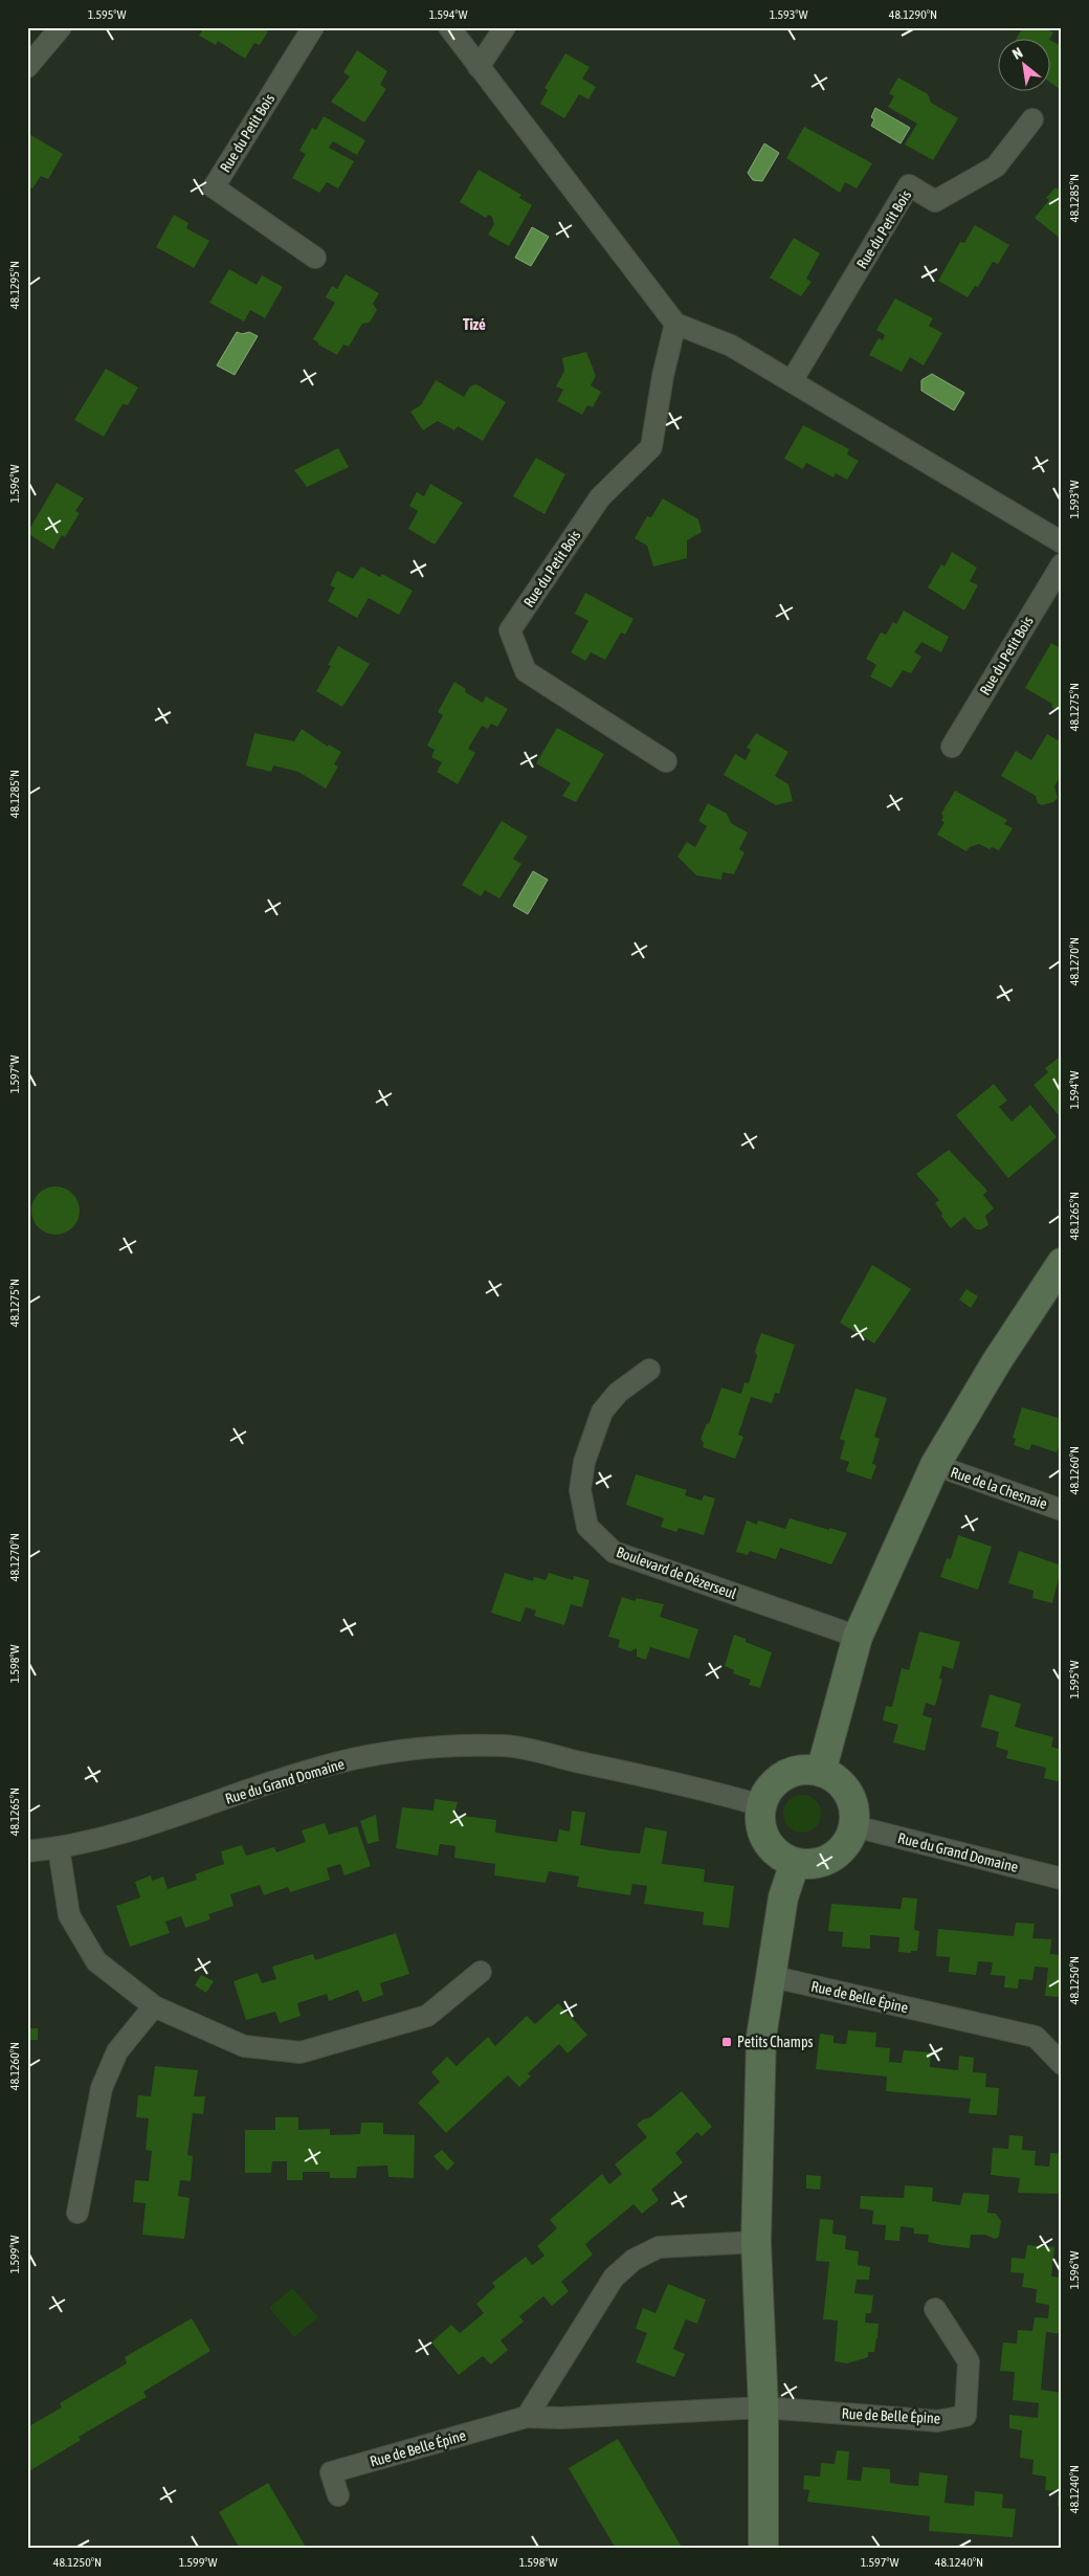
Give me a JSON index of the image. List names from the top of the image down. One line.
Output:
{"streets":{"street":["Rue du Petit Bois","Rue de la Chesnaie","Boulevard de Dézerseul","Rue du Grand Domaine","Rue de Belle Épine"]},"districts":["Tizé"],"places":{"transit":["Petits Champs"]},"north":"top left","coordinates":["1.595°W","1.594°W","1.593°W","48.1290°N","48.1285°N","48.1295°N","1.596°W","48.1275°N","48.1270°N","1.597°W","48.1265°N","48.1260°N","1.598°W","48.1250°N","1.599°W","48.1240°N"]}
